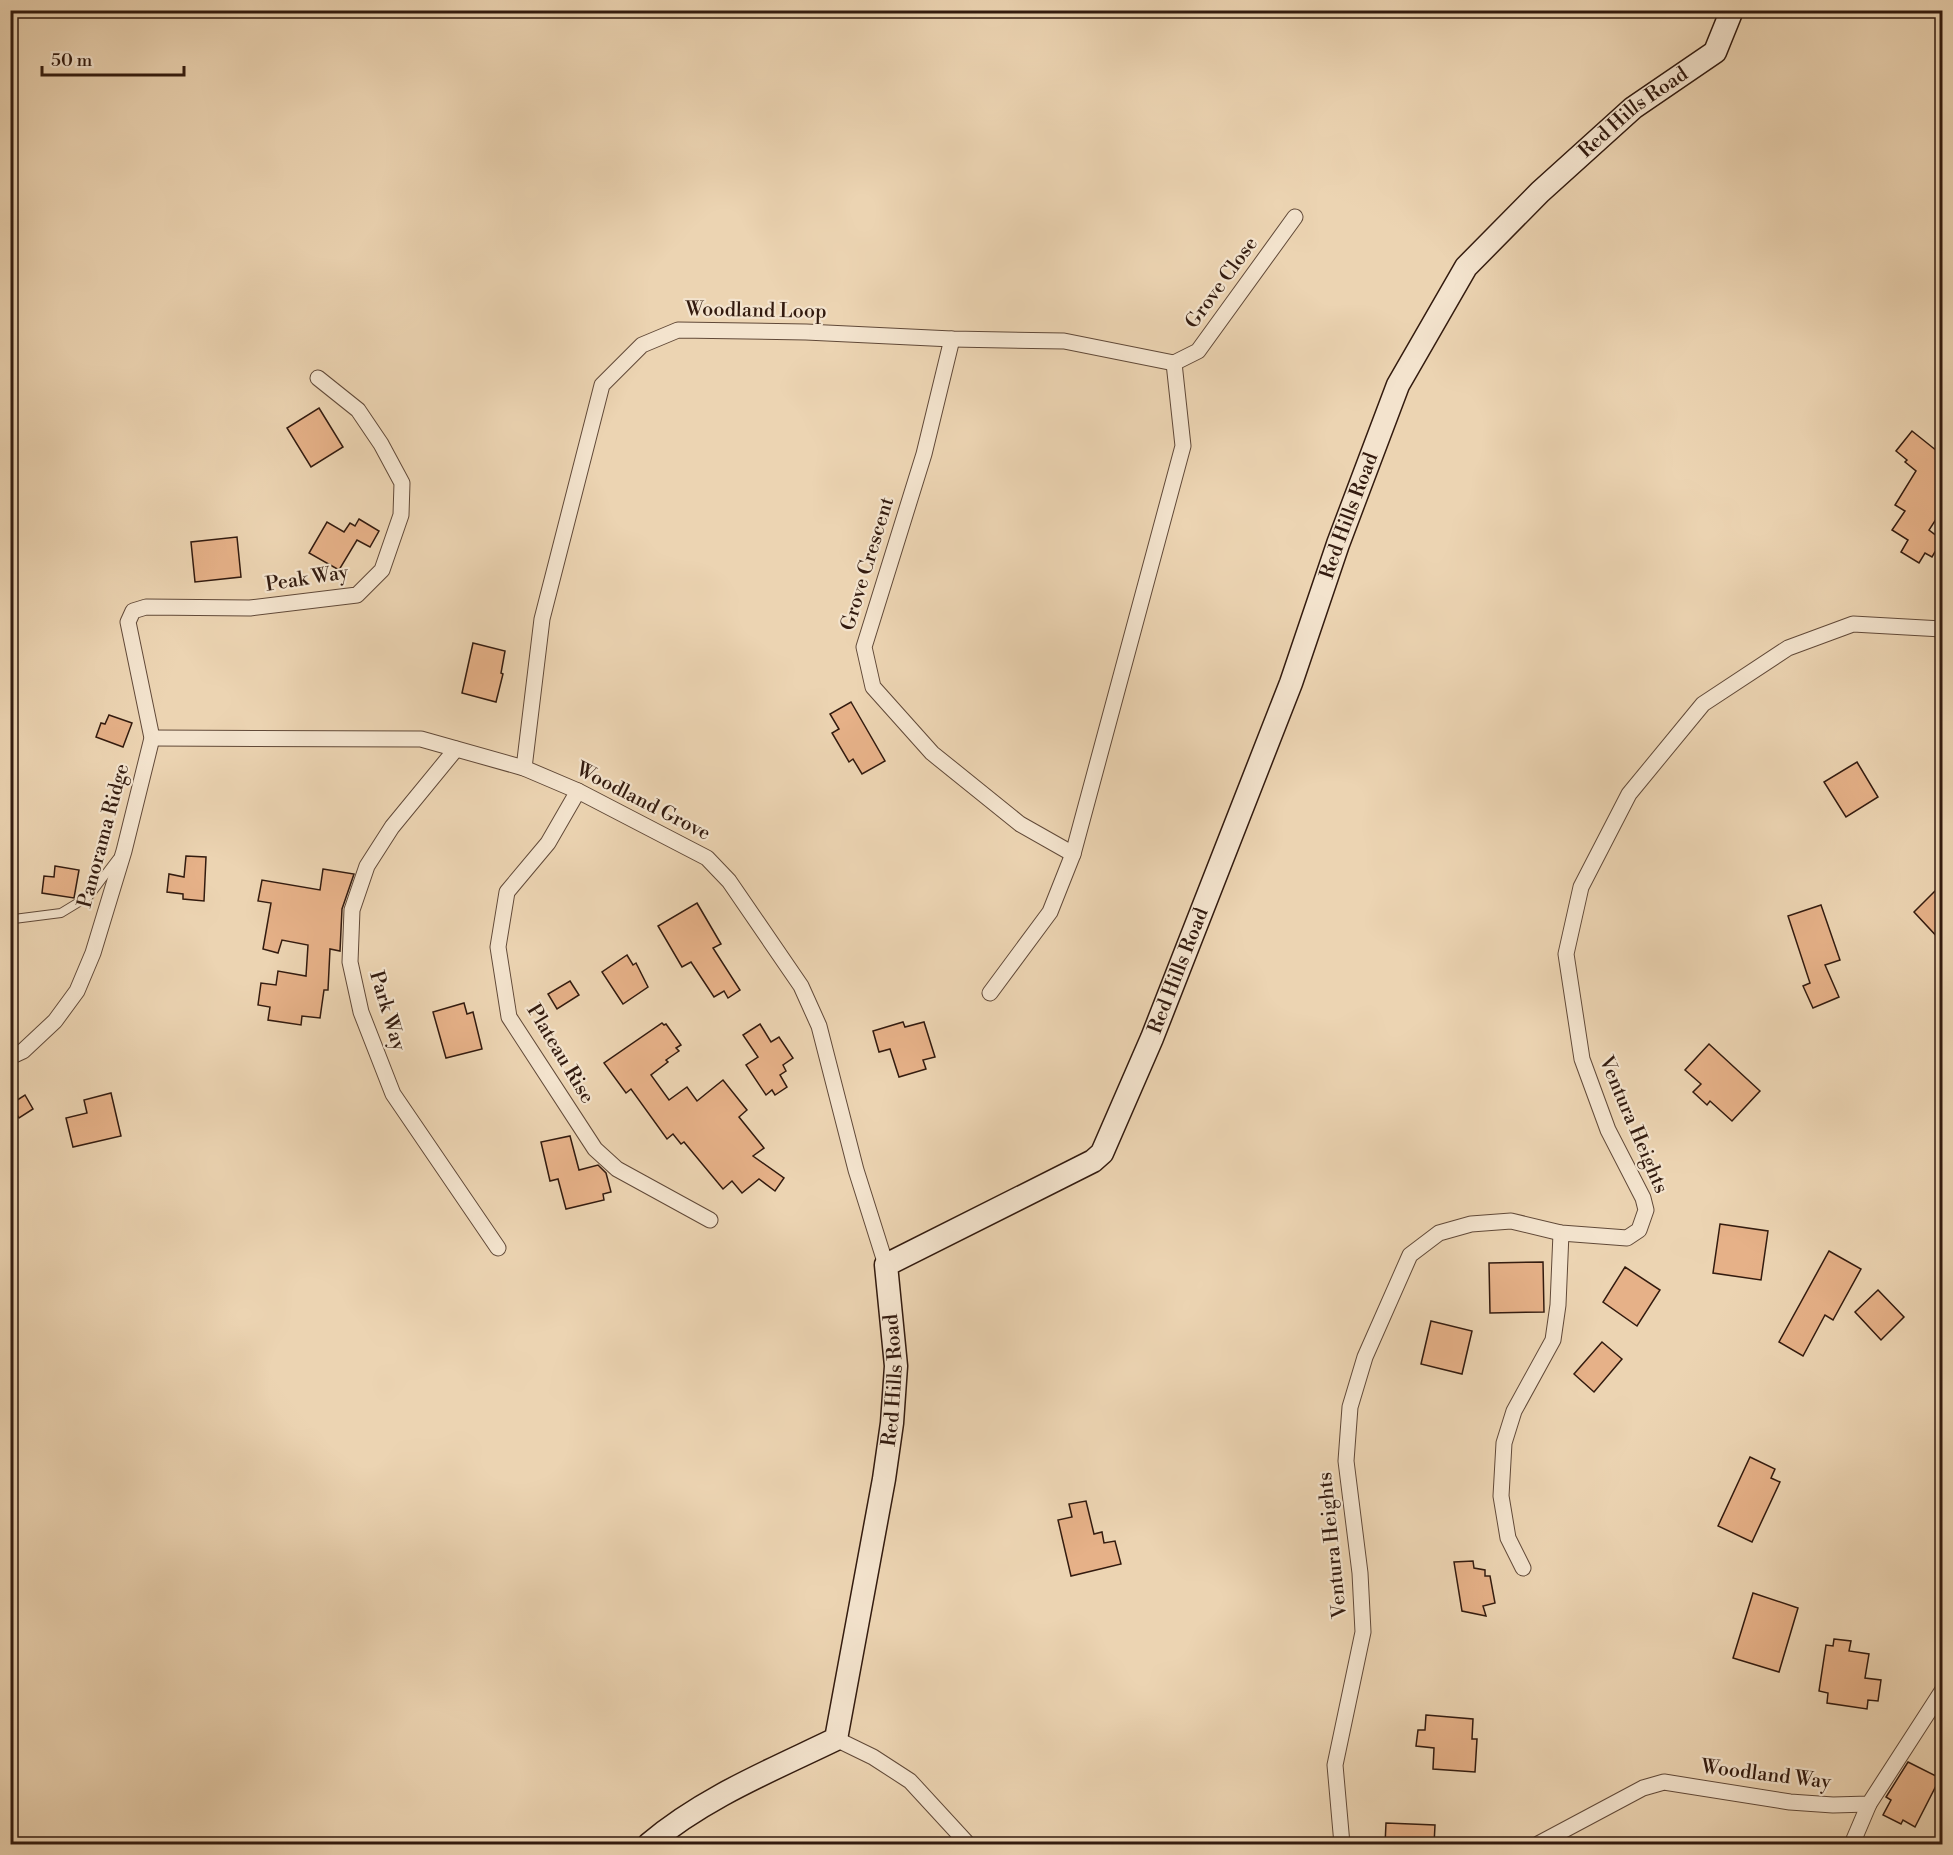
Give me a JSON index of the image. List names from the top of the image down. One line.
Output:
{"streets":{"main road":["Red Hills Road"],"street":["Grove Close","Woodland Loop","Grove Crescent","Peak Way","Woodland Grove","Panorama Ridge","Park Way","Plateau Rise","Ventura Heights","Woodland Way"]},"crossings":[["Red Hills Road","Woodland Grove"],["Grove Close","Woodland Loop"],["Woodland Loop","Grove Crescent"],["Woodland Loop","Woodland Grove"],["Peak Way","Panorama Ridge"],["Woodland Grove","Panorama Ridge"],["Woodland Grove","Park Way"],["Woodland Grove","Plateau Rise"]],"scale_bar":"50 m"}
